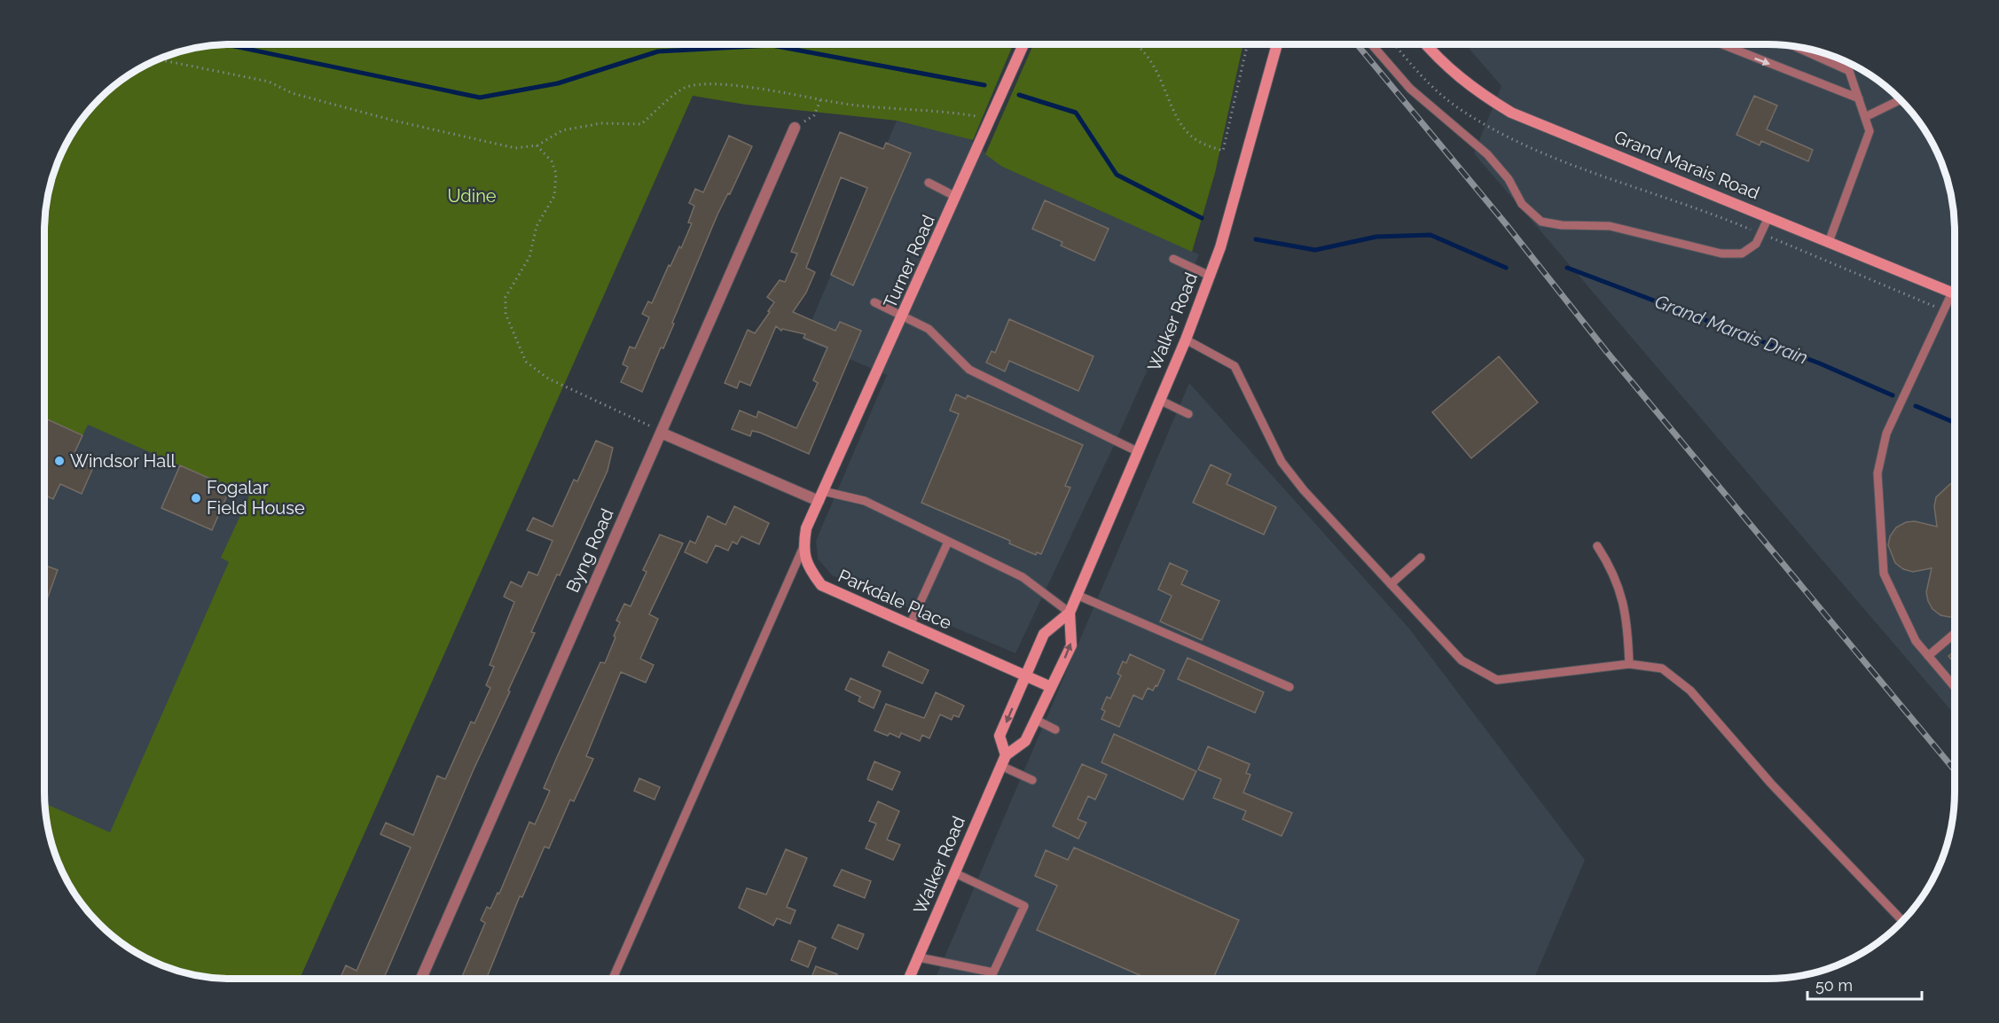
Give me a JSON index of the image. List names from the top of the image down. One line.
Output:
{"streets":{"street":["Grand Marais Road","Turner Road","Walker Road","Byng Road","Parkdale Place"]},"crossings":[["Walker Road","Parkdale Place"]],"water":["Grand Marais Drain"],"parks":["Udine"],"places":["Windsor Hall","Fogalar Field House"],"scale_bar":"50 m"}
